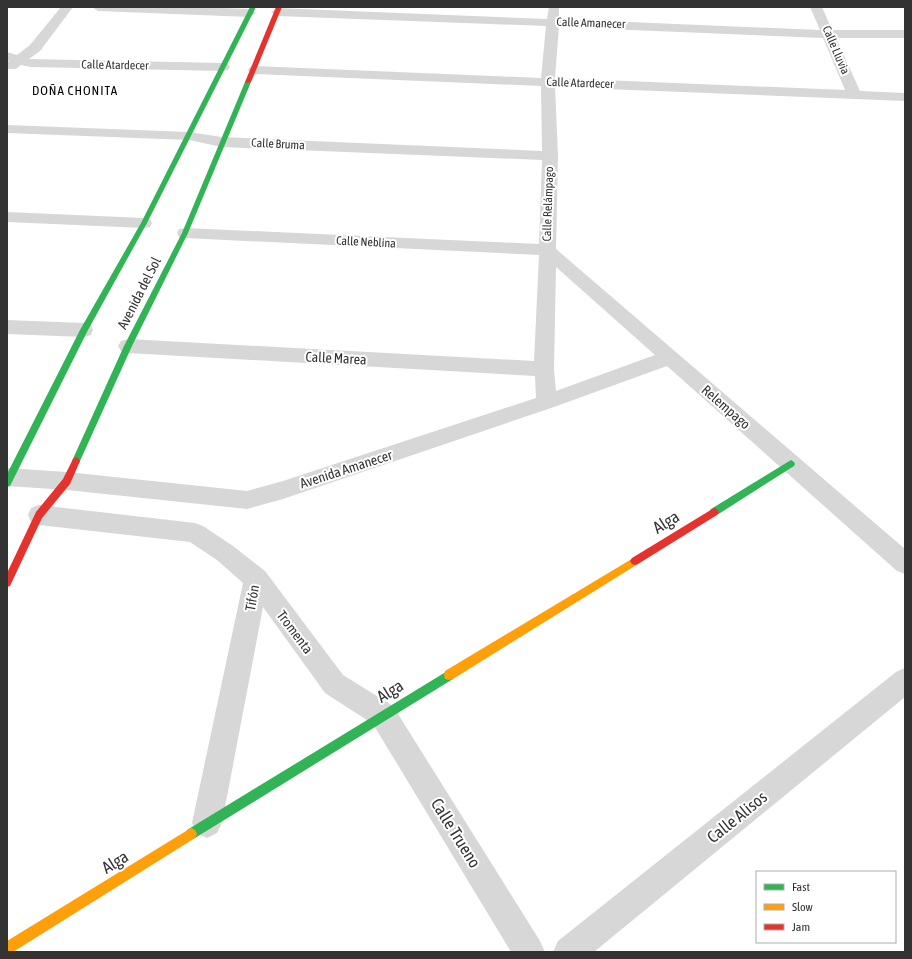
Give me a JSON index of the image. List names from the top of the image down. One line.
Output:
{"streets":{"street":["Calle Amanecer","Calle Lluvia","Calle Atardecer","Calle Bruma","Calle Relámpago","Calle Neblina","Avenida del Sol","Calle Marea","Relempago","Avenida Amanecer","Alga","Tifón","Tromenta","Calle Alisos","Calle Trueno"]},"crossings":[["Calle Amanecer","Calle Lluvia"],["Calle Amanecer","Calle Relámpago"],["Calle Amanecer","Avenida del Sol"],["Calle Lluvia","Calle Atardecer"],["Calle Atardecer","Calle Relámpago"],["Calle Atardecer","Avenida del Sol"],["Calle Bruma","Calle Relámpago"],["Calle Bruma","Avenida del Sol"],["Calle Relámpago","Calle Neblina"],["Calle Relámpago","Calle Marea"],["Calle Relámpago","Relempago"],["Calle Relámpago","Avenida Amanecer"],["Calle Neblina","Avenida del Sol"],["Calle Neblina","Relempago"],["Avenida del Sol","Calle Marea"],["Avenida del Sol","Avenida Amanecer"],["Avenida del Sol","Tifón"],["Relempago","Avenida Amanecer"],["Relempago","Alga"],["Alga","Tifón"],["Alga","Tromenta"],["Alga","Calle Trueno"],["Tifón","Tromenta"],["Tromenta","Calle Trueno"]],"districts":["DOÑA CHONITA"],"legend":["Fast","Slow","Jam"]}
